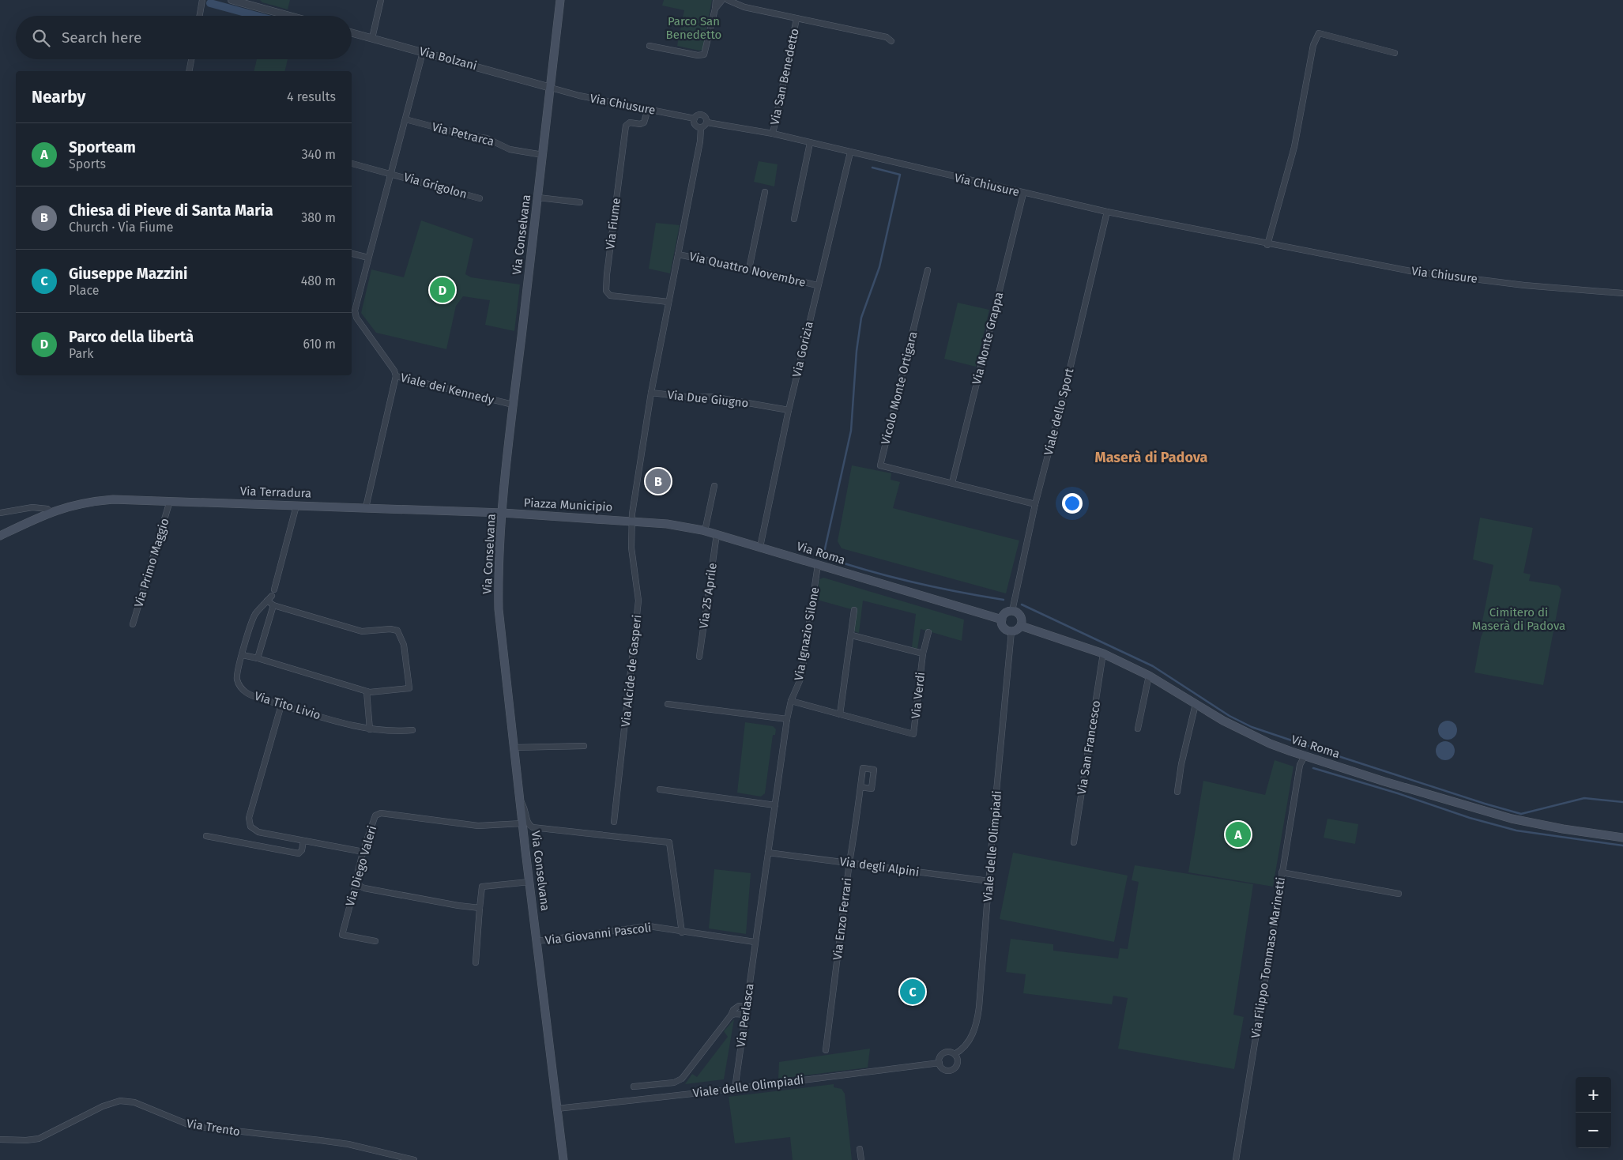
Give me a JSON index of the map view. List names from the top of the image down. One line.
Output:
{"streets":{"main road":["Via Conselvana","Via Terradura","Piazza Municipio","Via Roma"],"street":["Via Bolzani","Via San Benedetto","Via Chiusure","Via Petrarca","Via Grigolon","Via Fiume","Via Quattro Novembre","Via Monte Grappa","Via Gorizia","Vicolo Monte Ortigara","Viale dei Kennedy","Via Due Giugno","Viale dello Sport","Via Primo Maggio","Via 25 Aprile","Via Ignazio Silone","Via Alcide de Gasperi","Via Verdi","Via Tito Livio","Via San Francesco","Viale delle Olimpiadi","Via Diego Valeri","Via degli Alpini","Via Enzo Ferrari","Via Giovanni Pascoli","Via Filippo Tommaso Marinetti","Via Perlasca","Via Trento"]},"crossings":[["Via Bolzani","Via Chiusure"],["Via Bolzani","Via Conselvana"],["Via Bolzani","Viale dei Kennedy"],["Via San Benedetto","Via Chiusure"],["Via Chiusure","Via Fiume"],["Via Chiusure","Via Conselvana"],["Via Chiusure","Via Monte Grappa"],["Via Chiusure","Via Gorizia"],["Via Chiusure","Viale dello Sport"],["Via Petrarca","Via Conselvana"],["Via Petrarca","Viale dei Kennedy"],["Via Grigolon","Viale dei Kennedy"],["Via Conselvana","Viale dei Kennedy"],["Via Conselvana","Via Terradura"],["Via Conselvana","Piazza Municipio"],["Via Conselvana","Viale delle Olimpiadi"],["Via Conselvana","Via Diego Valeri"],["Via Conselvana","Via Giovanni Pascoli"],["Via Quattro Novembre","Via Gorizia"],["Via Monte Grappa","Vicolo Monte Ortigara"],["Via Gorizia","Via Due Giugno"],["Via Gorizia","Via Roma"],["Viale dello Sport","Via Roma"],["Viale dello Sport","Viale delle Olimpiadi"],["Via Terradura","Piazza Municipio"],["Via Terradura","Via Primo Maggio"],["Piazza Municipio","Via Roma"],["Piazza Municipio","Via Alcide de Gasperi"],["Via Roma","Via 25 Aprile"],["Via Roma","Via Ignazio Silone"],["Via Roma","Via Alcide de Gasperi"],["Via Roma","Via San Francesco"],["Via Roma","Viale delle Olimpiadi"],["Via Roma","Via Filippo Tommaso Marinetti"],["Via Ignazio Silone","Via Verdi"],["Via Ignazio Silone","Via Perlasca"],["Via Verdi","Via Perlasca"],["Viale delle Olimpiadi","Via degli Alpini"],["Viale delle Olimpiadi","Via Perlasca"],["Via degli Alpini","Via Enzo Ferrari"],["Via degli Alpini","Via Perlasca"]],"districts":["Maserà di Padova"],"parks":["Parco San Benedetto","Cimitero di Maserà di Padova"],"page":{"search":"Search here","heading":["Nearby","4 results"],"list":[{"mark":"A","name":"Sporteam","note":"Sports","value":"340 m"},{"mark":"B","name":"Chiesa di Pieve di Santa Maria","note":"Church · Via Fiume","value":"380 m"},{"mark":"C","name":"Giuseppe Mazzini","note":"Place","value":"480 m"},{"mark":"D","name":"Parco della libertà","note":"Park","value":"610 m"}],"pins":["D","B","A","C"],"map_buttons":["+","−"]}}
